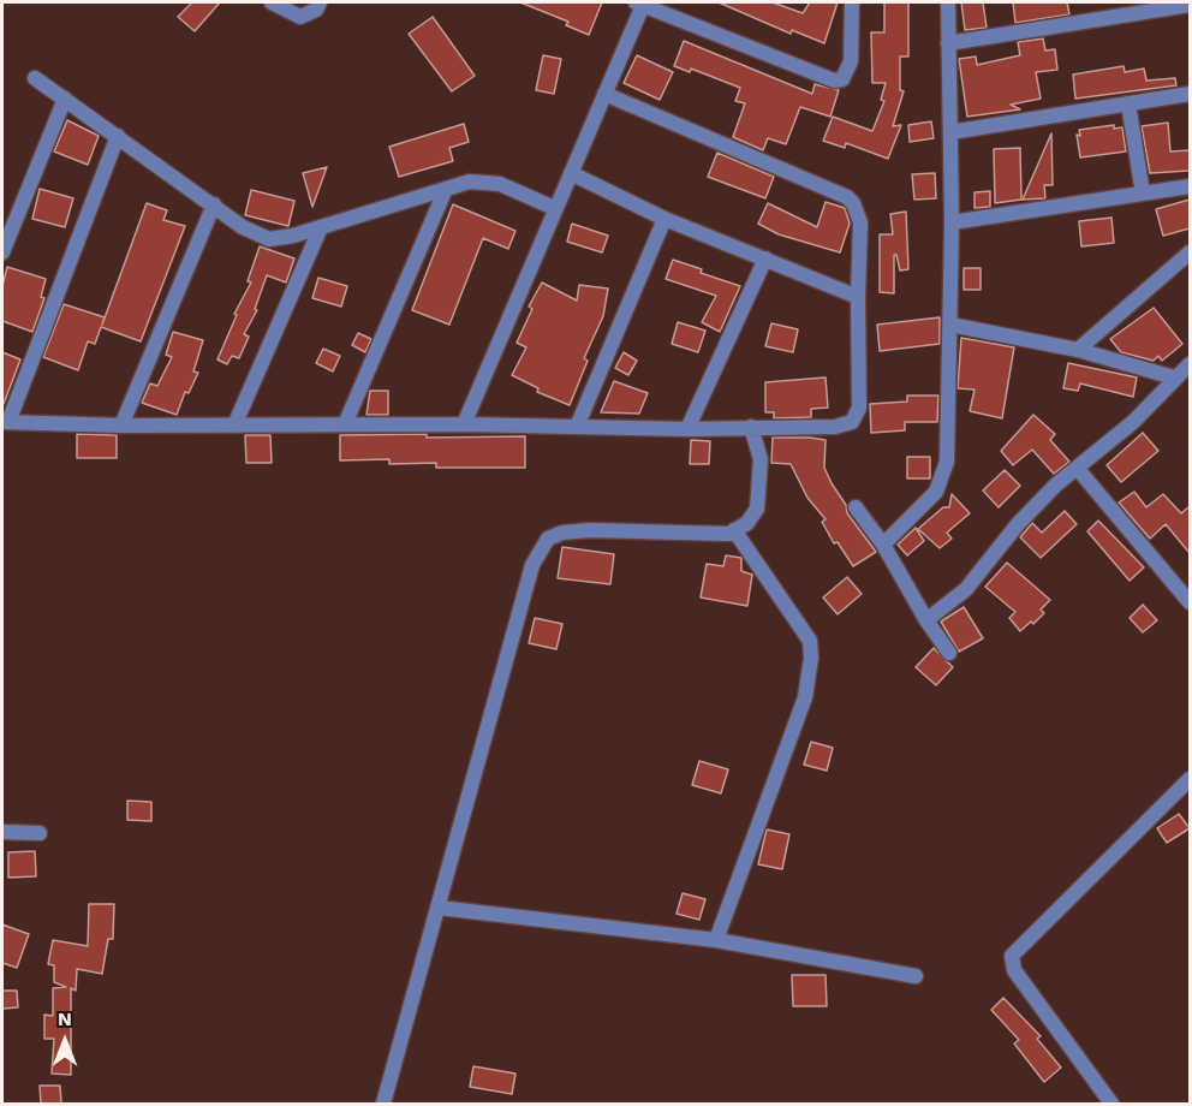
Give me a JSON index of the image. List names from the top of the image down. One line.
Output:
{"north":"top"}
